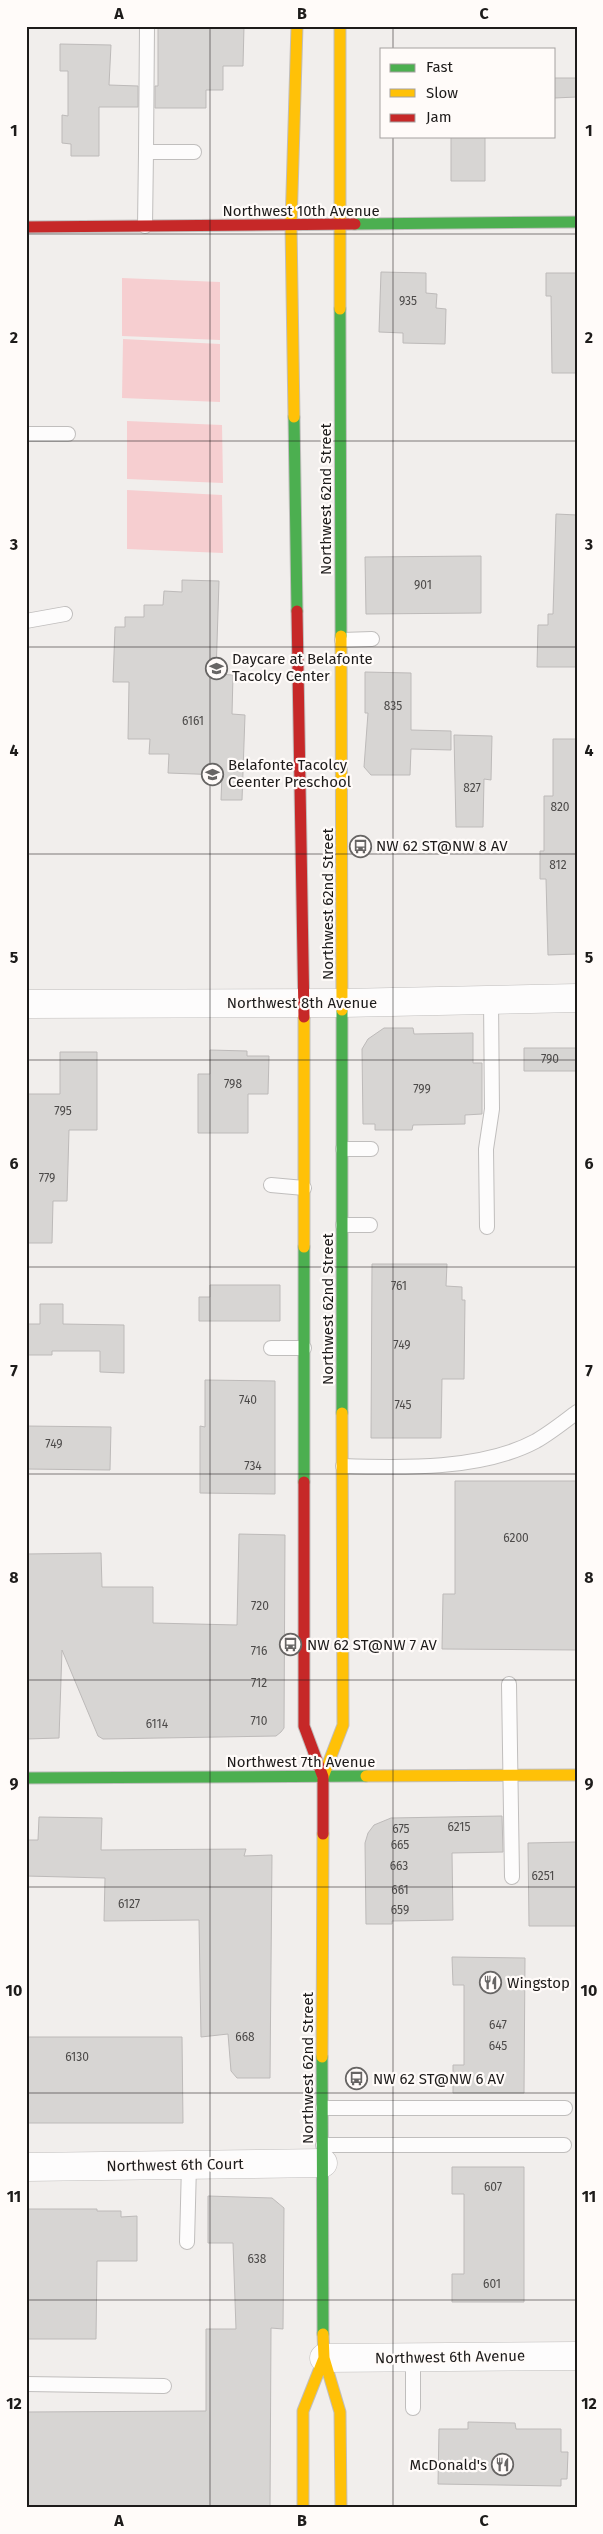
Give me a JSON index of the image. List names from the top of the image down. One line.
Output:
{"streets":{"main road":["Northwest 10th Avenue","Northwest 62nd Street","Northwest 7th Avenue"],"street":["Northwest 8th Avenue","Northwest 6th Court","Northwest 6th Avenue"]},"crossings":[["Northwest 10th Avenue","Northwest 62nd Street"],["Northwest 62nd Street","Northwest 8th Avenue"],["Northwest 62nd Street","Northwest 7th Avenue"],["Northwest 62nd Street","Northwest 6th Court"],["Northwest 62nd Street","Northwest 6th Avenue"]],"places":{"school or university":["Daycare at Belafonte Tacolcy Center","Belafonte Tacolcy Ceenter Preschool"],"bus stop":["NW 62 ST@NW 8 AV","NW 62 ST@NW 7 AV","NW 62 ST@NW 6 AV"],"restaurant":["Wingstop","McDonald's"]},"house_numbers":["935","901","835","6161","827","820","812","790","798","799","795","779","761","749","740","745","749","734","6200","720","716","712","710","6114","6215","675","665","663","6251","661","6127","659","647","668","645","6130","607","638","601"],"legend":["Fast","Slow","Jam"],"grid":{"columns":["A","B","C"],"rows":["1","2","3","4","5","6","7","8","9","10","11","12"]}}
